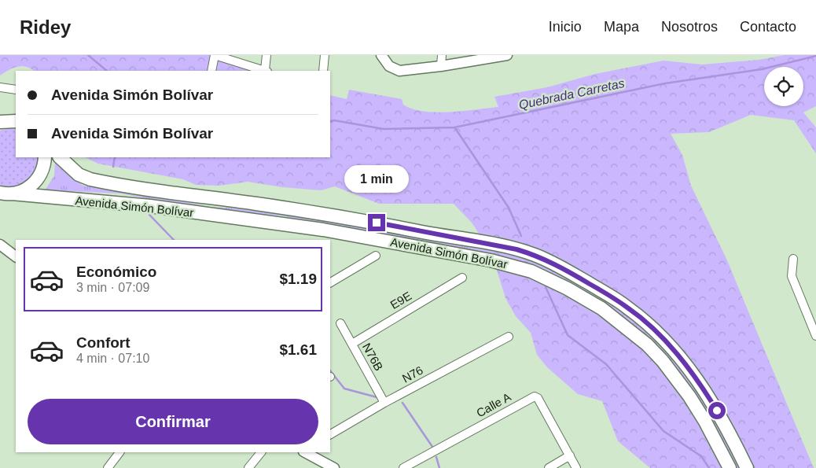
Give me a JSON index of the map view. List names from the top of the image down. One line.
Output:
{"streets":{"highway":["Avenida Simón Bolívar"],"street":["E9E","N76B","N76","Calle A"]},"crossings":[["E9E","N76B"],["N76B","N76"]],"water":["Quebrada Carretas"],"page":{"header":"Ridey","nav":["Inicio","Mapa","Nosotros","Contacto"],"banner":["Avenida Simón Bolívar","Avenida Simón Bolívar"],"bubble":"1 min","list":[{"name":"Económico","note":"3 min · 07:09","value":"$1.19"},{"name":"Confort","note":"4 min · 07:10","value":"$1.61"}],"buttons":"Confirmar"}}
